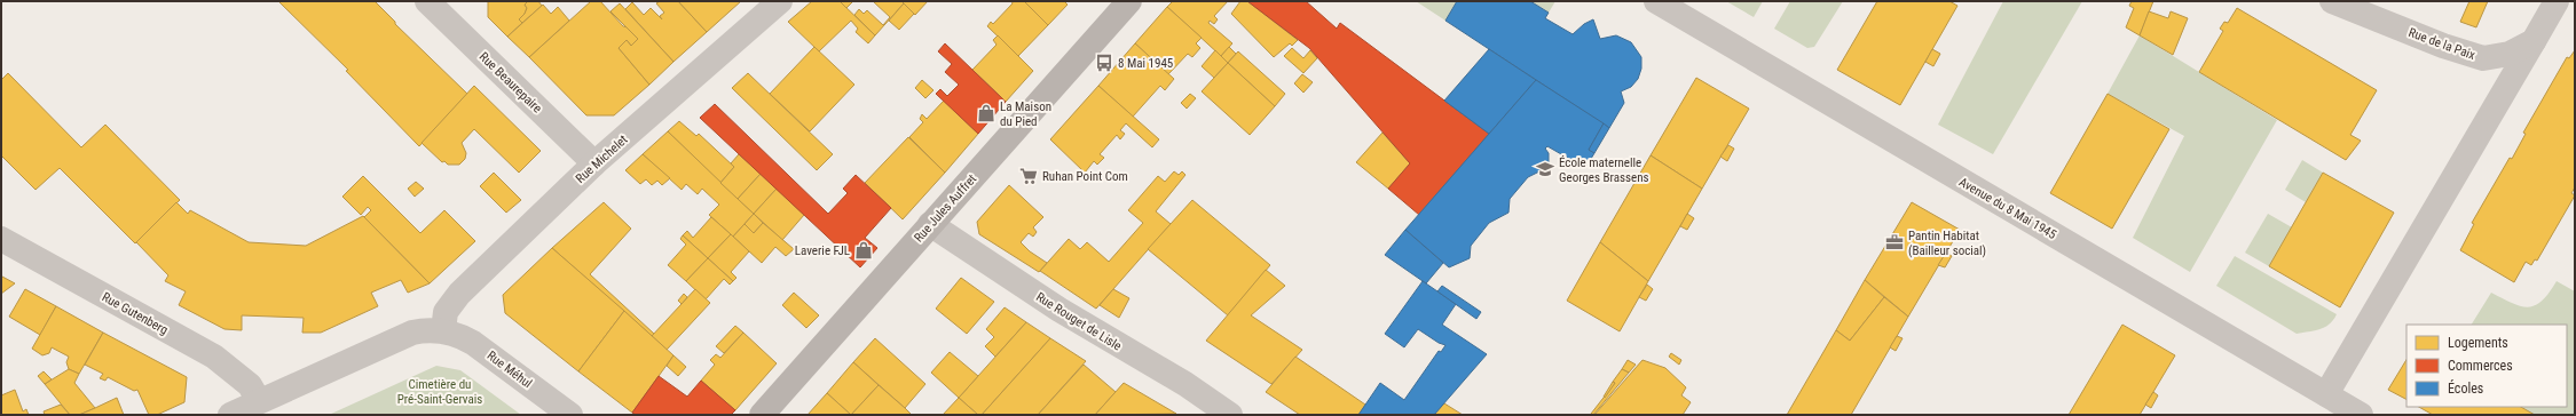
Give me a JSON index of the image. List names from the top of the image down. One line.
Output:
{"streets":{"main road":["Rue Jules Auffret"],"street":["Rue de la Paix","Rue Beaurepaire","Rue Michelet","Avenue du 8 Mai 1945","Rue Gutenberg","Rue Rouget de Lisle","Rue Méhul"]},"crossings":[["Rue Beaurepaire","Rue Michelet"],["Rue Michelet","Rue Méhul"],["Rue Jules Auffret","Rue Rouget de Lisle"]],"parks":["Cimetière du Pré-Saint-Gervais"],"places":{"bus stop":["8 Mai 1945"],"shop":["La Maison du Pied","Laverie FJL"],"school or university":["École maternelle Georges Brassens"],"supermarket":["Ruhan Point Com"],"office":["Pantin Habitat (Bailleur social)"]},"legend":["Logements","Commerces","Écoles"]}
